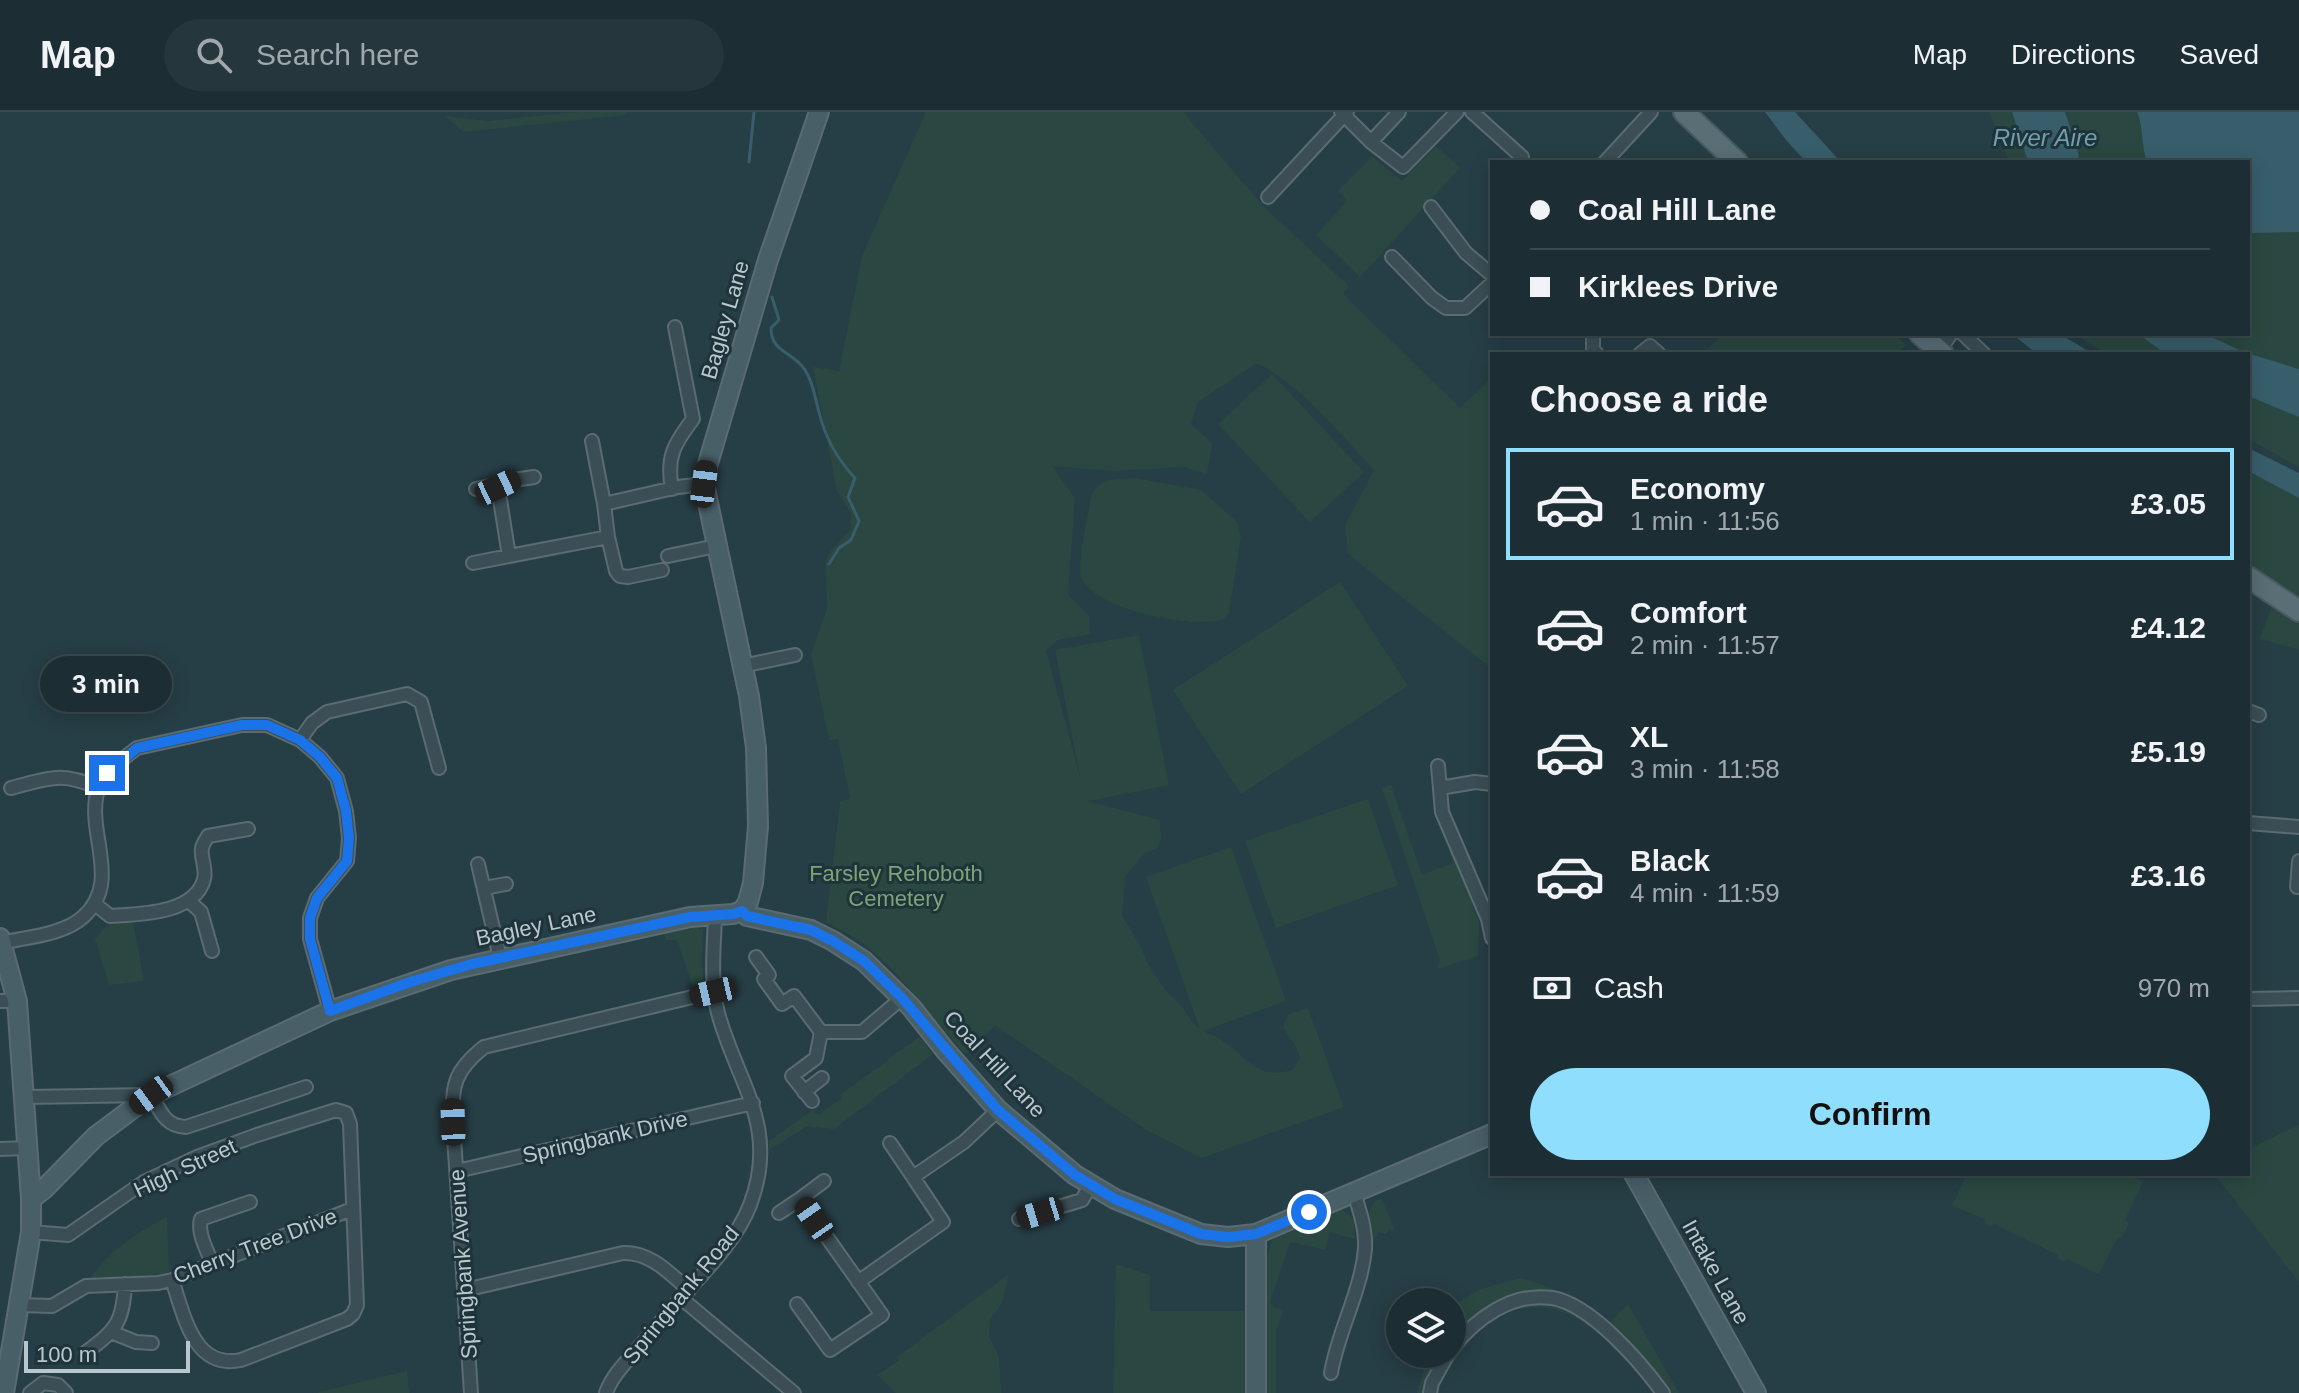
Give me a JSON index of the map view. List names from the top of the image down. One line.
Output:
{"streets":{"street":["Bagley Lane","Coal Hill Lane","Springbank Drive","High Street","Cherry Tree Drive","Springbank Avenue","Intake Lane","Springbank Road"]},"crossings":[["Bagley Lane","Coal Hill Lane"],["Bagley Lane","Springbank Road"],["Springbank Drive","Springbank Avenue"],["Springbank Drive","Springbank Road"],["High Street","Cherry Tree Drive"],["Springbank Avenue","Springbank Road"]],"water":["River Aire"],"parks":["Farsley Rehoboth Cemetery"],"scale_bar":"100 m","page":{"header":"Map","search":"Search here","nav":["Map","Directions","Saved"],"banner":["Coal Hill Lane","Kirklees Drive"],"heading":"Choose a ride","list":[{"name":"Economy","note":"1 min · 11:56","value":"£3.05"},{"name":"Comfort","note":"2 min · 11:57","value":"£4.12"},{"name":"XL","note":"3 min · 11:58","value":"£5.19"},{"name":"Black","note":"4 min · 11:59","value":"£3.16"}],"bubble":"3 min","pay":["Cash","970 m"],"buttons":"Confirm","scale":"100 m"}}
